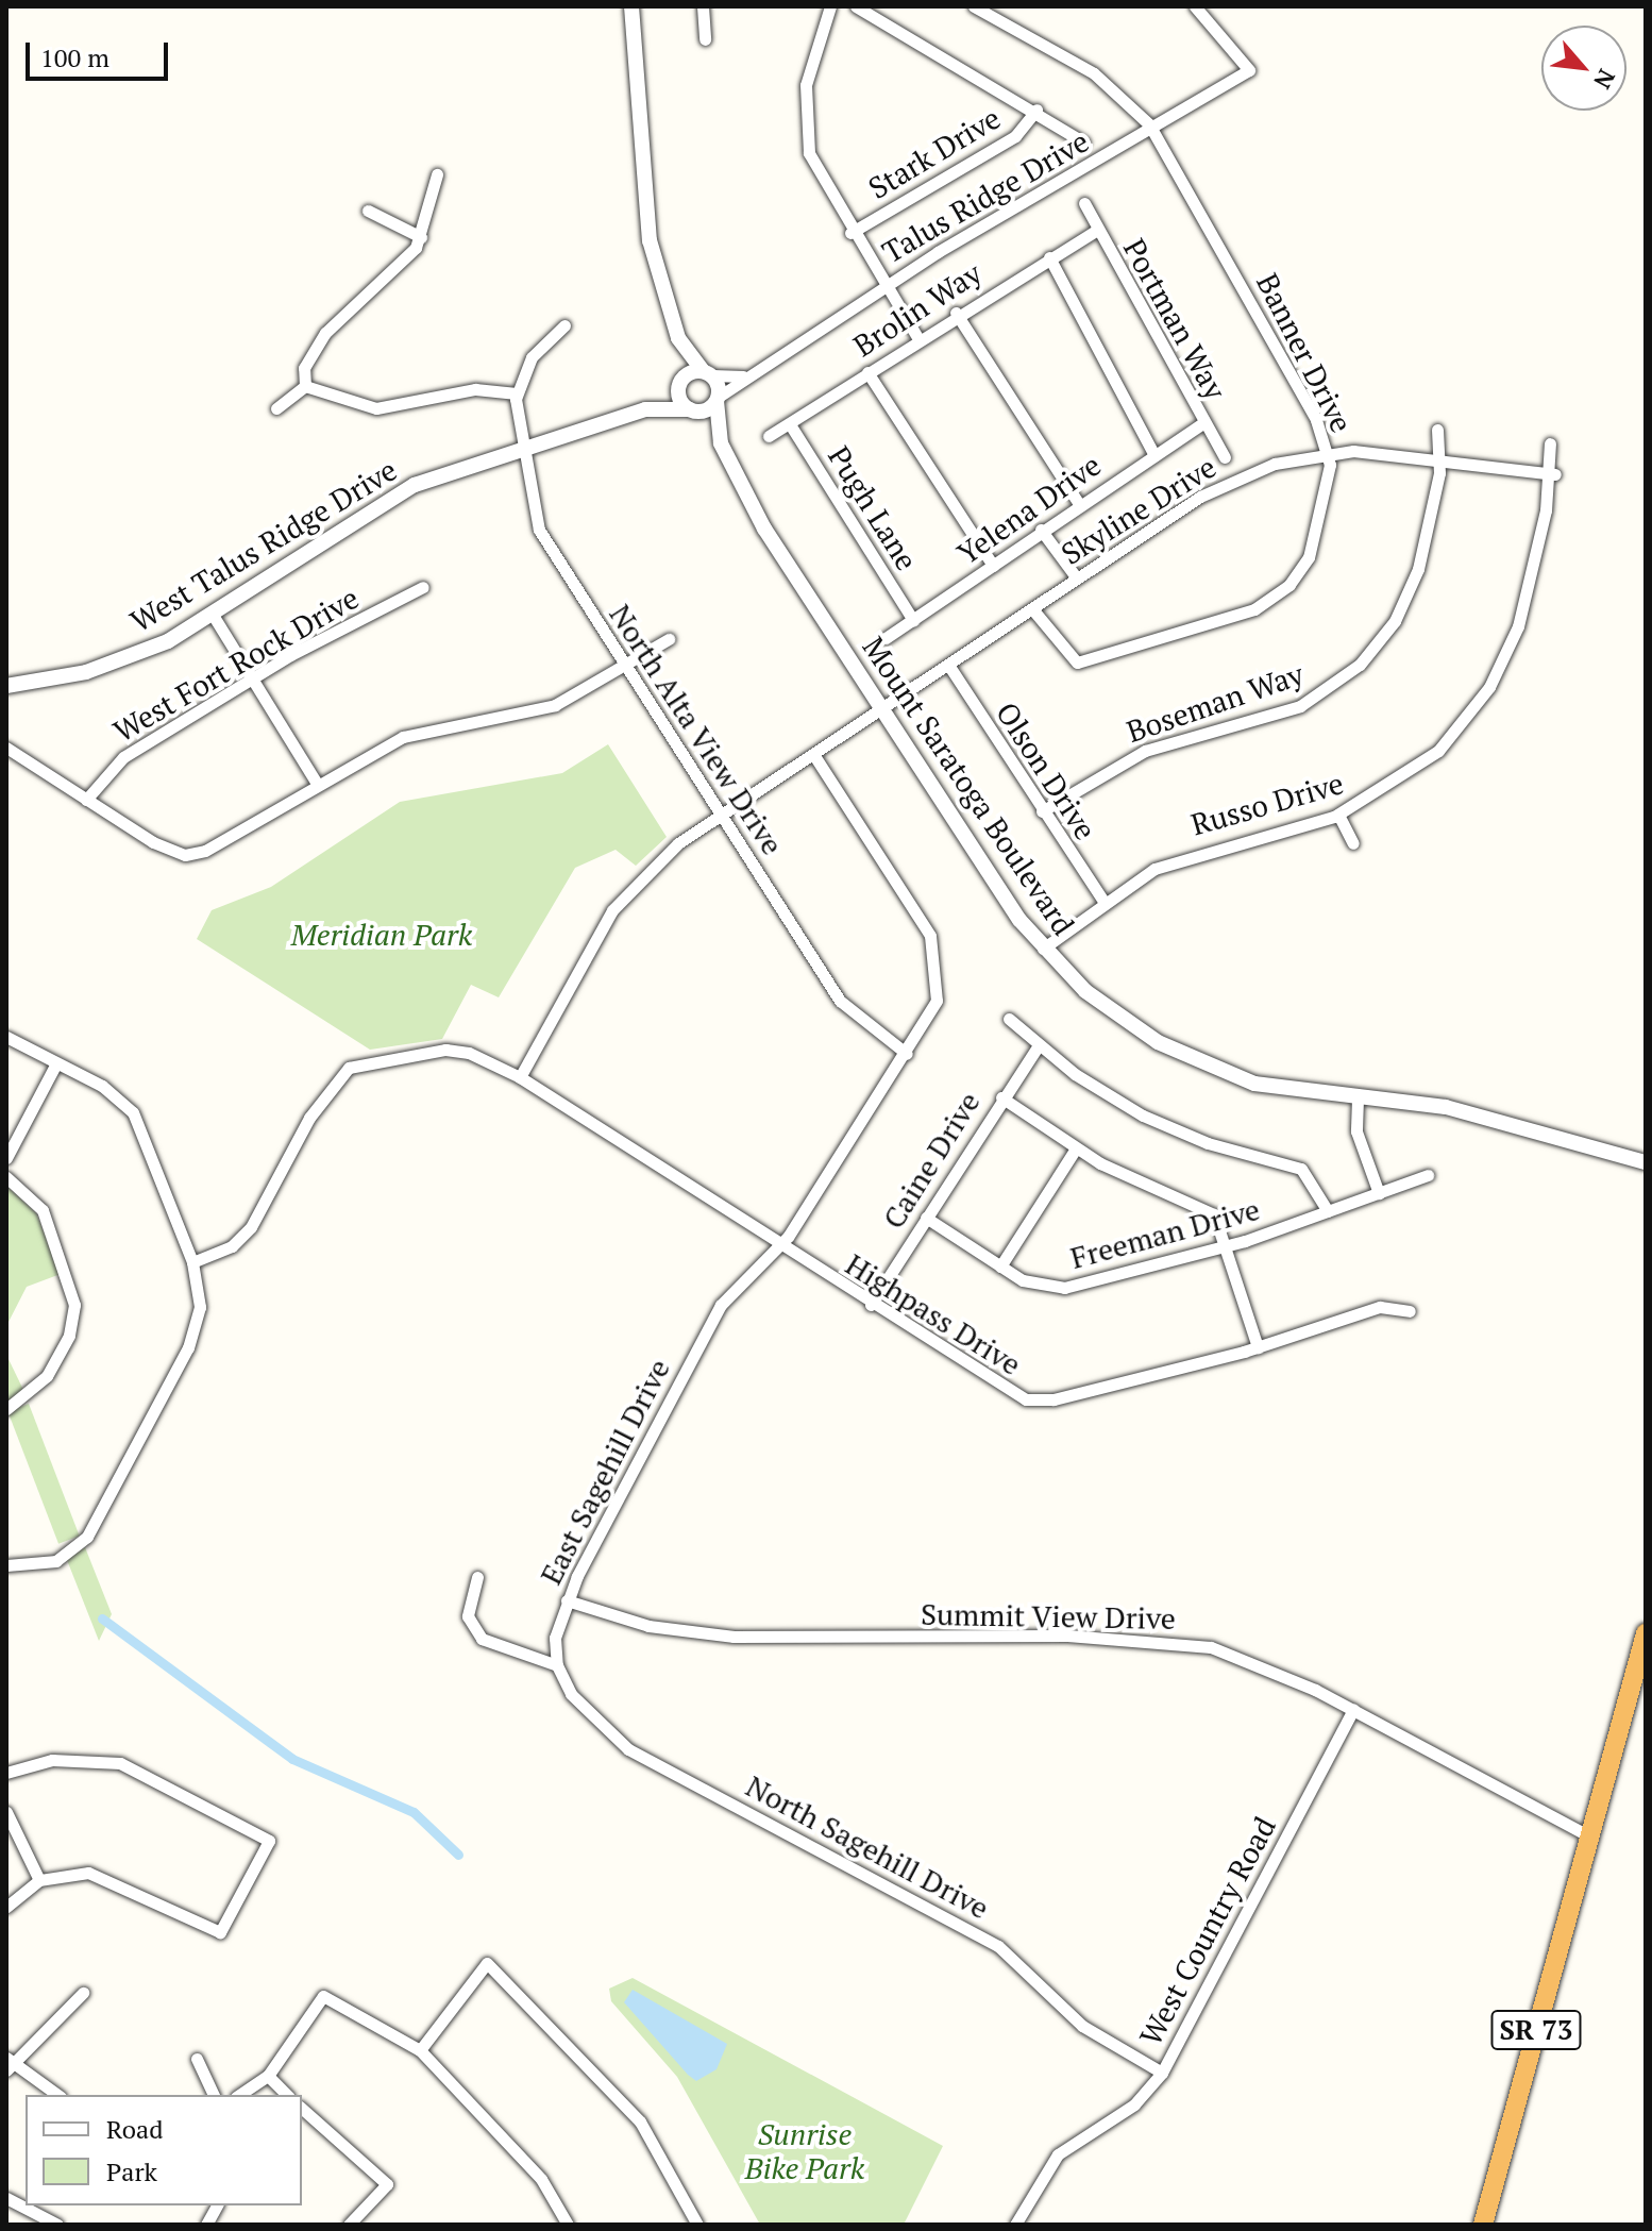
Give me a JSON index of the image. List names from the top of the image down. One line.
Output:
{"streets":{"highway":["SR 73"],"street":["Stark Drive","Talus Ridge Drive","Brolin Way","Portman Way","Banner Drive","Pugh Lane","Yelena Drive","Skyline Drive","West Talus Ridge Drive","West Fort Rock Drive","Boseman Way","North Alta View Drive","Olson Drive","Mount Saratoga Boulevard","Russo Drive","Caine Drive","Freeman Drive","Highpass Drive","East Sagehill Drive","Summit View Drive","North Sagehill Drive","West Country Road"]},"crossings":[["Talus Ridge Drive","Banner Drive"],["Talus Ridge Drive","Mount Saratoga Boulevard"],["Brolin Way","Portman Way"],["Brolin Way","Pugh Lane"],["Portman Way","Yelena Drive"],["Banner Drive","Skyline Drive"],["Pugh Lane","Yelena Drive"],["Skyline Drive","Boseman Way"],["Skyline Drive","North Alta View Drive"],["Skyline Drive","Olson Drive"],["Skyline Drive","Mount Saratoga Boulevard"],["Skyline Drive","Russo Drive"],["Skyline Drive","Highpass Drive"],["West Talus Ridge Drive","North Alta View Drive"],["West Talus Ridge Drive","Mount Saratoga Boulevard"],["Boseman Way","Olson Drive"],["North Alta View Drive","East Sagehill Drive"],["Olson Drive","Russo Drive"],["Mount Saratoga Boulevard","Russo Drive"],["Caine Drive","Freeman Drive"],["Caine Drive","Highpass Drive"],["Highpass Drive","East Sagehill Drive"],["East Sagehill Drive","Summit View Drive"],["East Sagehill Drive","North Sagehill Drive"],["Summit View Drive","West Country Road"],["Summit View Drive","SR 73"],["North Sagehill Drive","West Country Road"]],"parks":["Meridian Park","Sunrise Bike Park"],"legend":["Road","Park"],"scale_bar":"100 m","north":"bottom right"}
